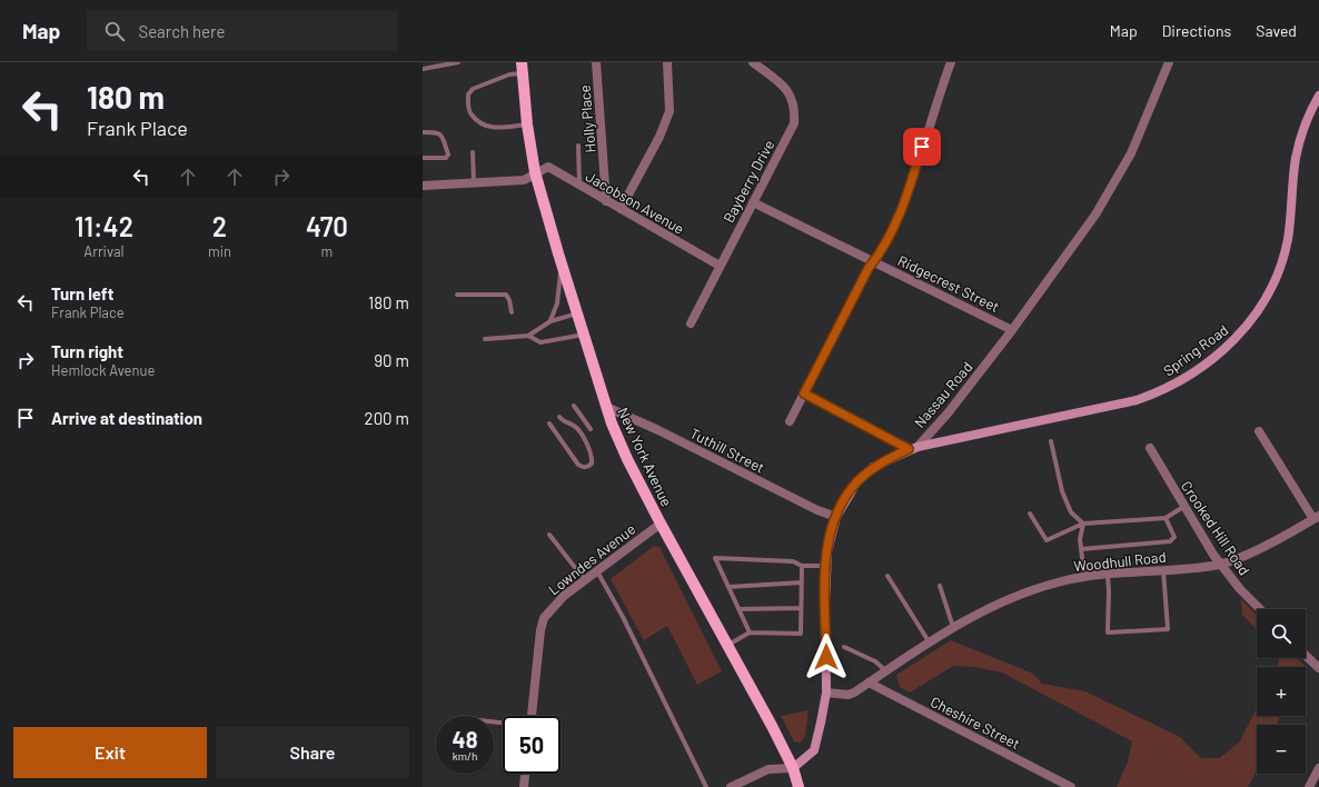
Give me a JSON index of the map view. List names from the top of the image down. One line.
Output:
{"streets":{"main road":["Spring Road","Nassau Road","New York Avenue"],"street":["Holly Place","Bayberry Drive","Jacobson Avenue","Ridgecrest Street","Tuthill Street","Crooked Hill Road","Lowndes Avenue","Woodhull Road","Cheshire Street"]},"crossings":[["Holly Place","Jacobson Avenue"],["Bayberry Drive","Jacobson Avenue"],["Bayberry Drive","Ridgecrest Street"],["Jacobson Avenue","New York Avenue"],["Ridgecrest Street","Nassau Road"],["Spring Road","Nassau Road"],["Nassau Road","Tuthill Street"],["Nassau Road","New York Avenue"],["Nassau Road","Woodhull Road"],["Tuthill Street","New York Avenue"],["New York Avenue","Lowndes Avenue"],["Crooked Hill Road","Woodhull Road"],["Woodhull Road","Cheshire Street"]],"page":{"header":"Map","search":"Search here","nav":["Map","Directions","Saved"],"turn":["180 m","Frank Place"],"eta":["11:42","Arrival","2","min","470","m"],"list":[{"name":"Turn left","note":"Frank Place","value":"180 m"},{"name":"Turn right","note":"Hemlock Avenue","value":"90 m"},{"name":"Arrive at destination","value":"200 m"}],"map_buttons":["+","−"],"speed":"48 km/h","limit":"50","buttons":["Exit","Share"]}}
